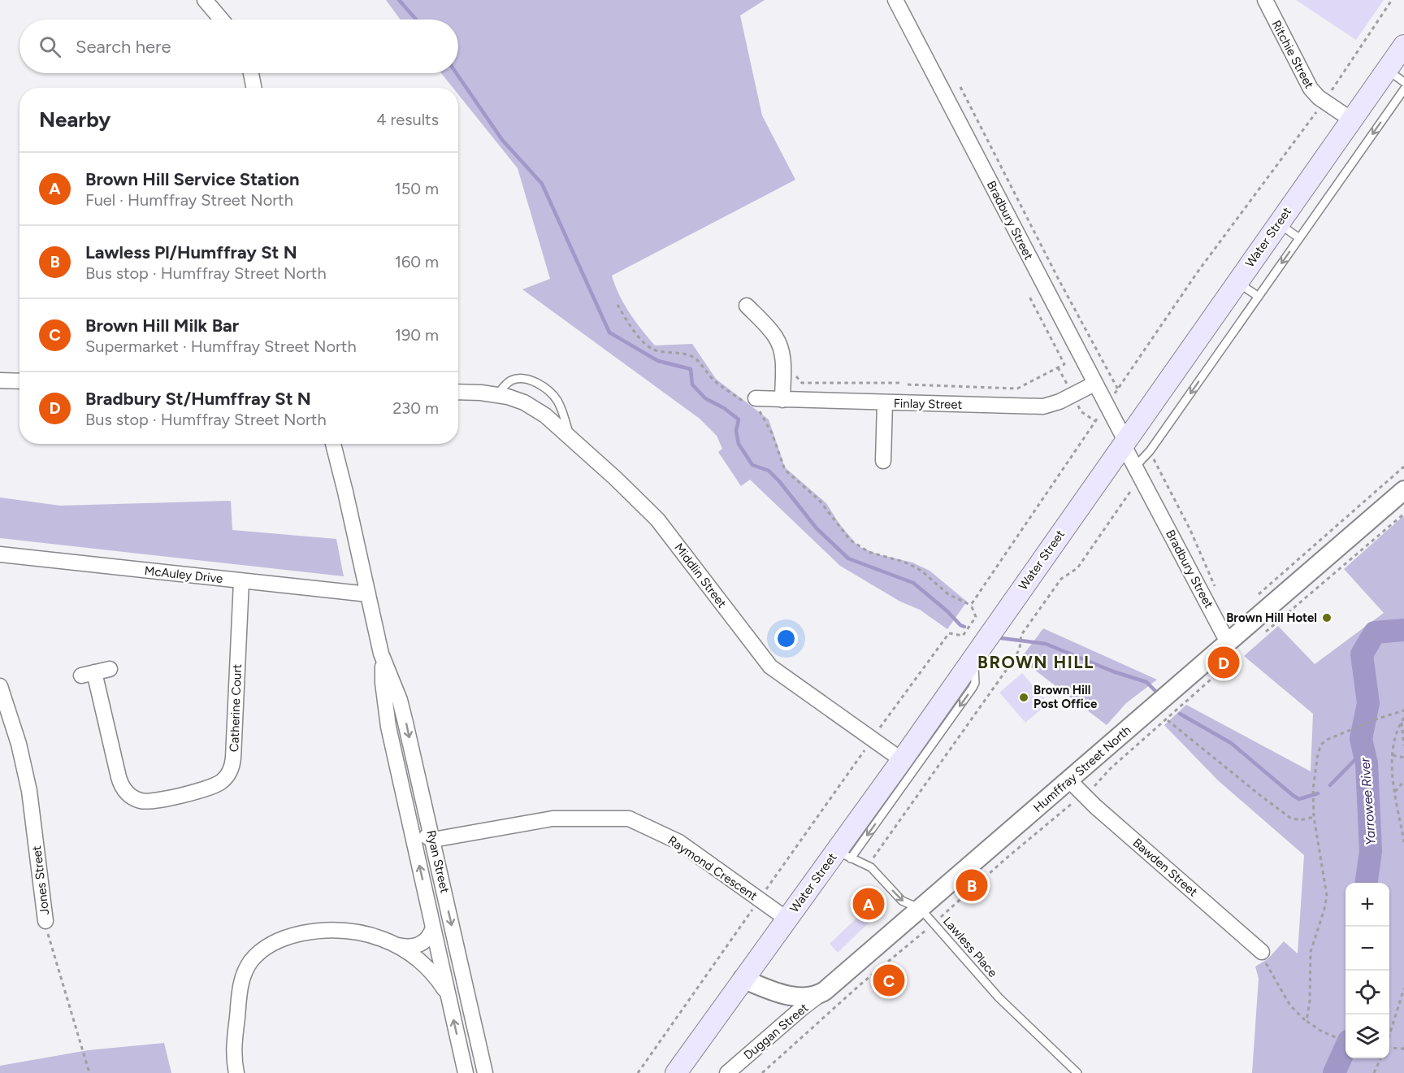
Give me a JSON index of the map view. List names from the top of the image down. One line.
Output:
{"streets":{"main road":["Water Street"],"street":["Ritchie Street","Bradbury Street","Finlay Street","McAuley Drive","Middlin Street","Catherine Court","Humffray Street North","Ryan Street","Bawden Street","Raymond Crescent","Jones Street","Duggan Street"],"lane":["Lawless Place"]},"crossings":[["Ritchie Street","Water Street"],["Bradbury Street","Water Street"],["Bradbury Street","Finlay Street"],["Bradbury Street","Humffray Street North"],["Water Street","Middlin Street"],["Water Street","Humffray Street North"],["Water Street","Raymond Crescent"],["Water Street","Lawless Place"],["McAuley Drive","Catherine Court"],["McAuley Drive","Ryan Street"],["Humffray Street North","Bawden Street"],["Humffray Street North","Lawless Place"],["Humffray Street North","Duggan Street"],["Ryan Street","Raymond Crescent"]],"districts":["BROWN HILL"],"water":["Yarrowee River"],"places":["Brown Hill Hotel","Brown Hill Post Office"],"page":{"search":"Search here","heading":["Nearby","4 results"],"list":[{"mark":"A","name":"Brown Hill Service Station","note":"Fuel · Humffray Street North","value":"150 m"},{"mark":"B","name":"Lawless Pl/Humffray St N","note":"Bus stop · Humffray Street North","value":"160 m"},{"mark":"C","name":"Brown Hill Milk Bar","note":"Supermarket · Humffray Street North","value":"190 m"},{"mark":"D","name":"Bradbury St/Humffray St N","note":"Bus stop · Humffray Street North","value":"230 m"}],"pins":["D","B","A","C"],"map_buttons":["+","−"]}}
